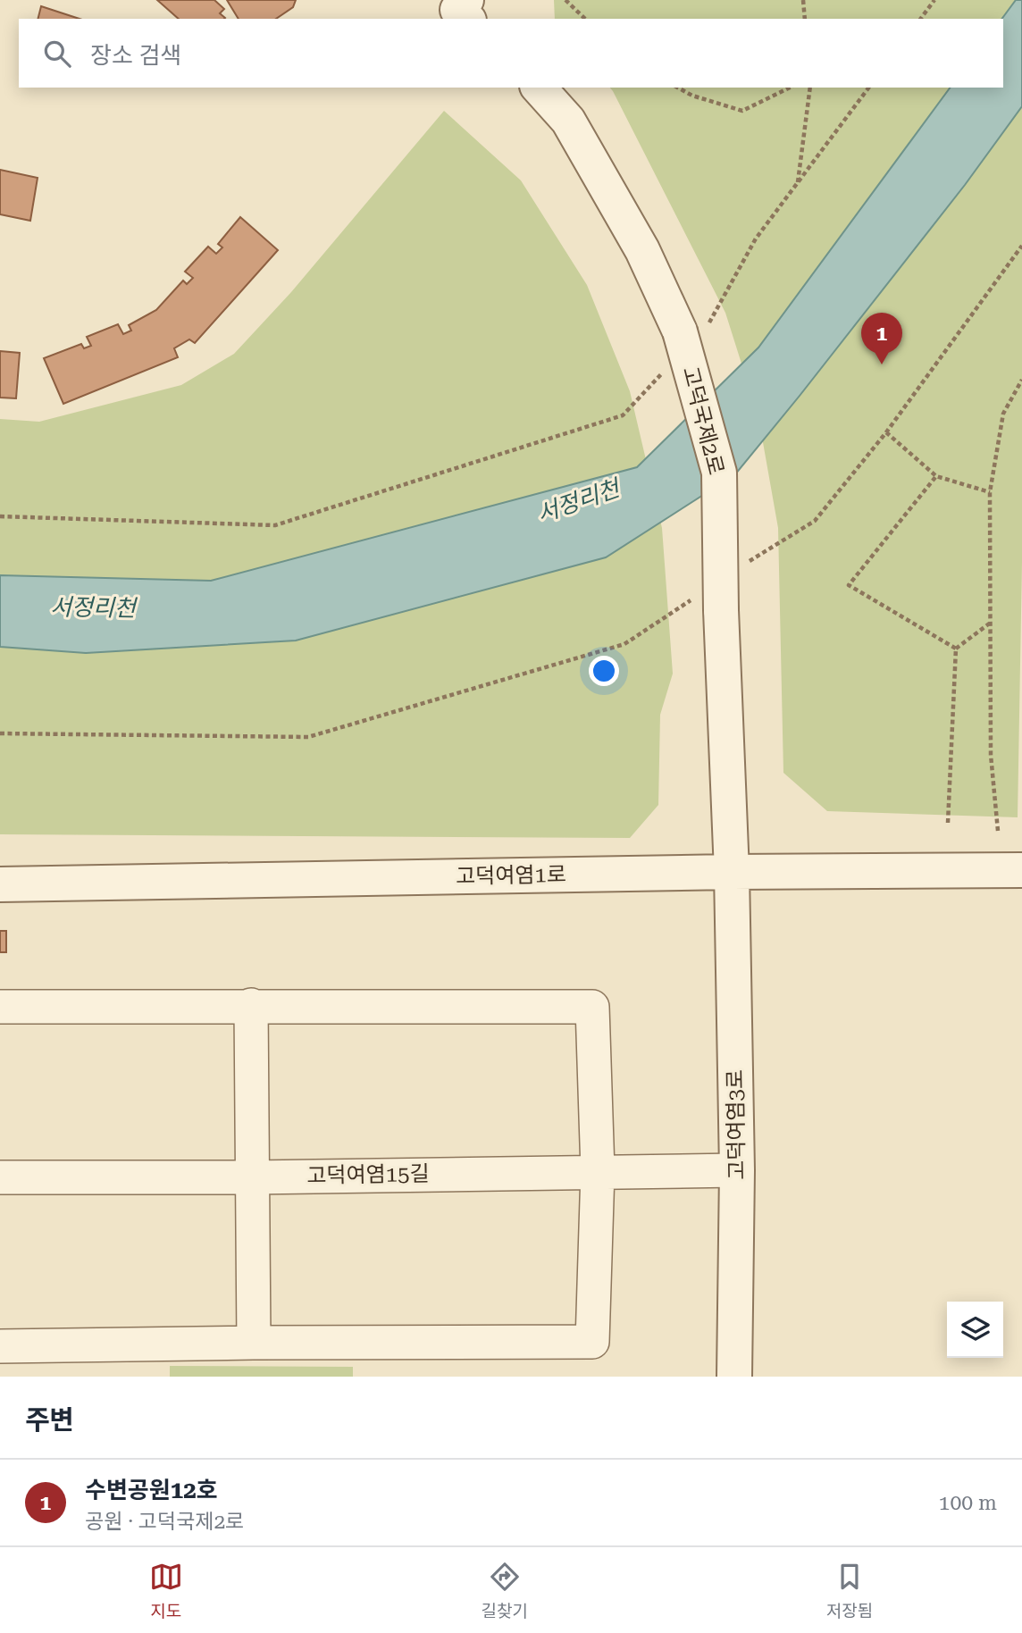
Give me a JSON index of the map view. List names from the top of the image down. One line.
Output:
{"streets":{"street":["고덕국제2로","고덕여염1로","고덕여염3로","고덕여염15길"]},"crossings":[["고덕국제2로","고덕여염1로"],["고덕국제2로","고덕여염3로"],["고덕여염1로","고덕여염3로"],["고덕여염3로","고덕여염15길"]],"water":["서정리천"],"page":{"search":"장소 검색","pins":"1","heading":"주변","list":[{"mark":"1","name":"수변공원12호","note":"공원 · 고덕국제2로","value":"100 m"}],"nav":["지도","길찾기","저장됨"]}}
